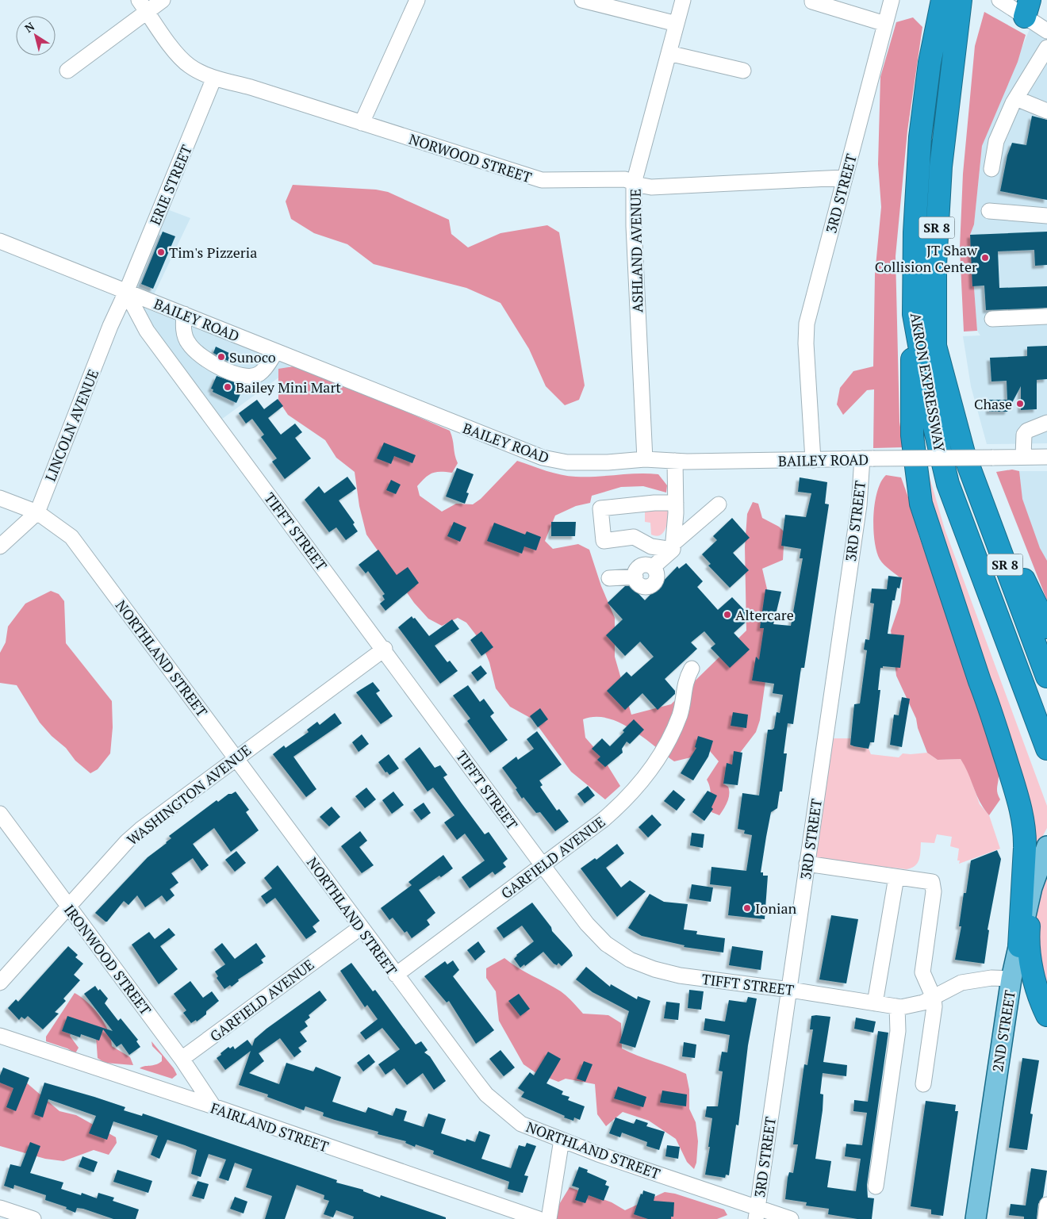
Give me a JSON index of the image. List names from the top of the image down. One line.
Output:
{"streets":{"highway":["SR 8","AKRON EXPRESSWAY"],"main road":["2ND STREET"],"street":["NORWOOD STREET","ERIE STREET","3RD STREET","ASHLAND AVENUE","BAILEY ROAD","LINCOLN AVENUE","TIFFT STREET","NORTHLAND STREET","WASHINGTON AVENUE","GARFIELD AVENUE","IRONWOOD STREET","FAIRLAND STREET"]},"crossings":[["NORWOOD STREET","ERIE STREET"],["NORWOOD STREET","3RD STREET"],["NORWOOD STREET","ASHLAND AVENUE"],["ERIE STREET","BAILEY ROAD"],["ERIE STREET","LINCOLN AVENUE"],["ERIE STREET","TIFFT STREET"],["3RD STREET","BAILEY ROAD"],["3RD STREET","TIFFT STREET"],["3RD STREET","NORTHLAND STREET"],["ASHLAND AVENUE","BAILEY ROAD"],["BAILEY ROAD","LINCOLN AVENUE"],["BAILEY ROAD","TIFFT STREET"],["LINCOLN AVENUE","TIFFT STREET"],["LINCOLN AVENUE","NORTHLAND STREET"],["TIFFT STREET","WASHINGTON AVENUE"],["TIFFT STREET","GARFIELD AVENUE"],["TIFFT STREET","2ND STREET"],["NORTHLAND STREET","WASHINGTON AVENUE"],["NORTHLAND STREET","GARFIELD AVENUE"],["WASHINGTON AVENUE","IRONWOOD STREET"],["GARFIELD AVENUE","IRONWOOD STREET"],["IRONWOOD STREET","FAIRLAND STREET"]],"places":["Tim's Pizzeria","JT Shaw Collision Center","Sunoco","Bailey Mini Mart","Chase","Altercare","Ionian"],"north":"top left"}
